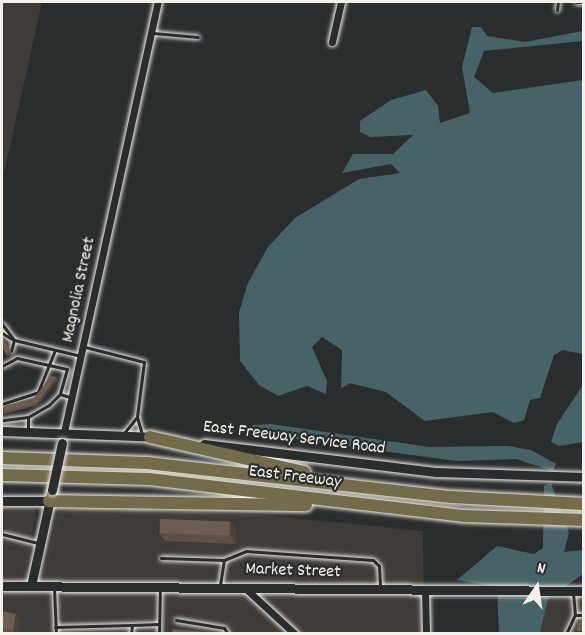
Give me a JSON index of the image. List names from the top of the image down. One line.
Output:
{"streets":{"highway":["East Freeway"],"street":["Magnolia Street","East Freeway Service Road","Market Street"]},"crossings":[["Magnolia Street","East Freeway Service Road"],["Magnolia Street","Market Street"]],"north":"top"}
